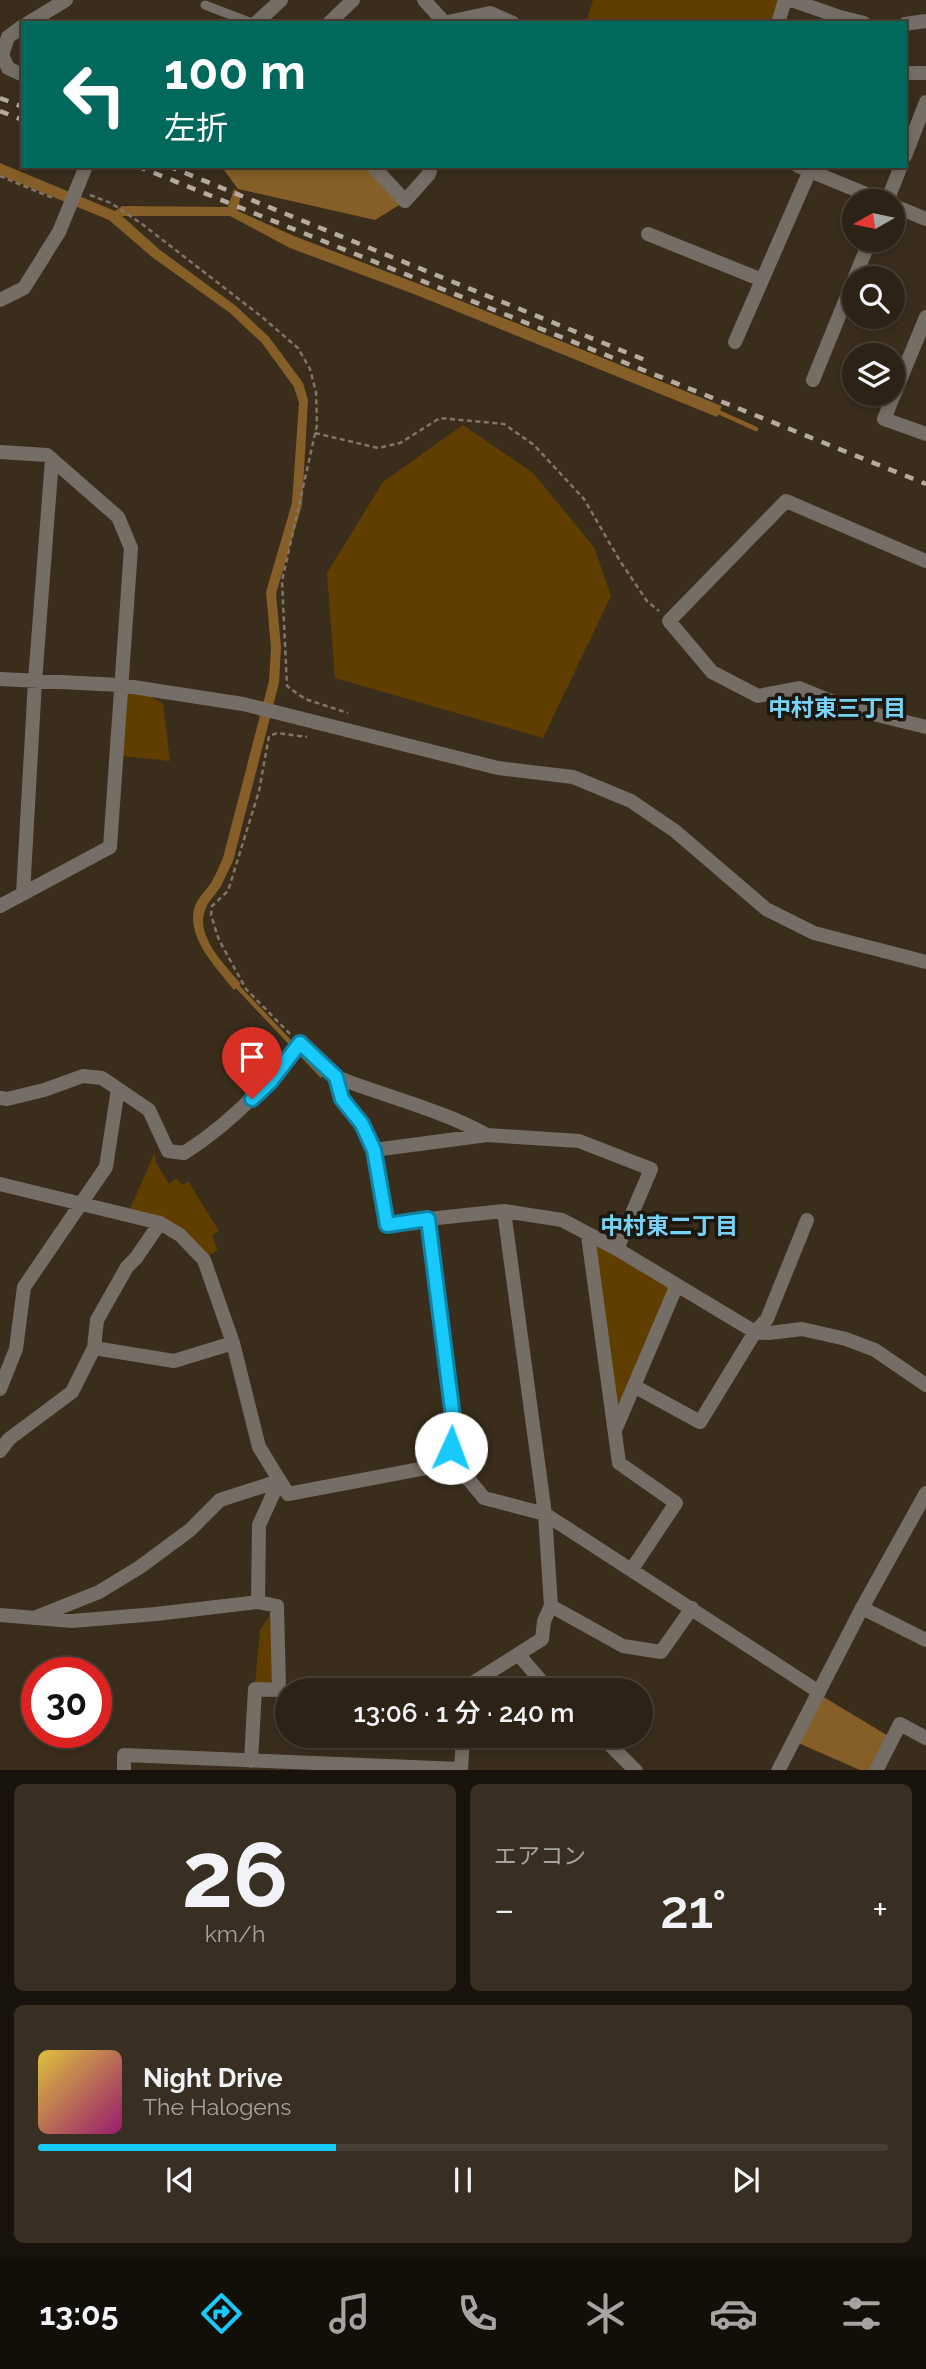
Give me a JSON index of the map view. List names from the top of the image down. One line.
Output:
{"districts":["中村東三丁目","中村東二丁目"],"north":"left","page":{"turn":["100 m","左折"],"limit":"30","trip":"13:06 · 1 分 · 240 m","tile":[["26","km/h"],"エアコン"],"heat":["−","21°","+"],"song":["Night Drive","The Halogens"],"tabs":"13:05"}}
